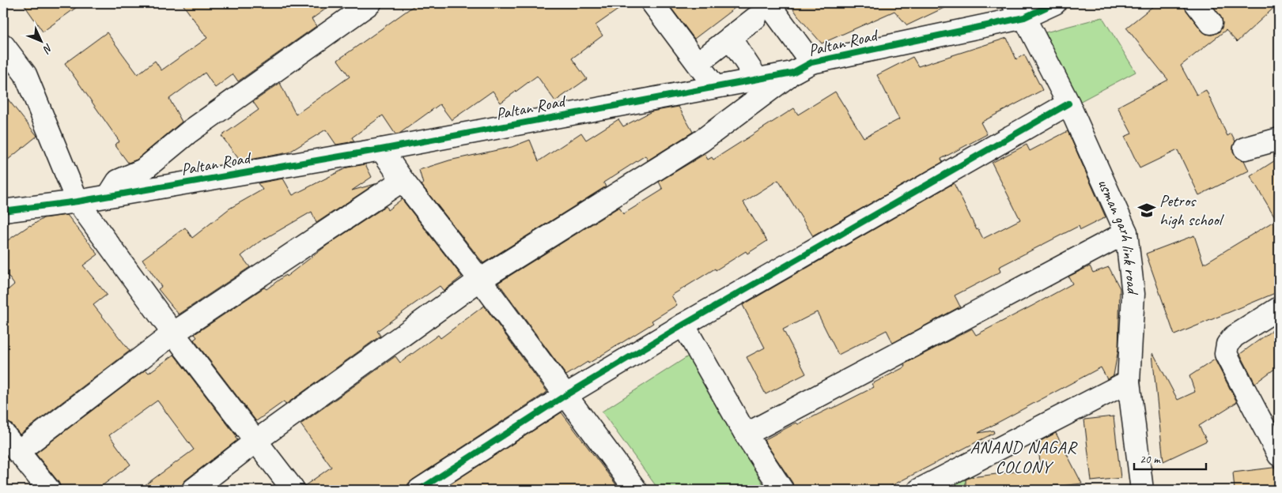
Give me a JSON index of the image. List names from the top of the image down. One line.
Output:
{"streets":{"street":["Paltan Road","usman garh link road"]},"crossings":[["Paltan Road","usman garh link road"]],"districts":["ANAND NAGAR COLONY"],"places":{"school or university":["Petros high school"]},"scale_bar":"20 m","north":"bottom right"}
